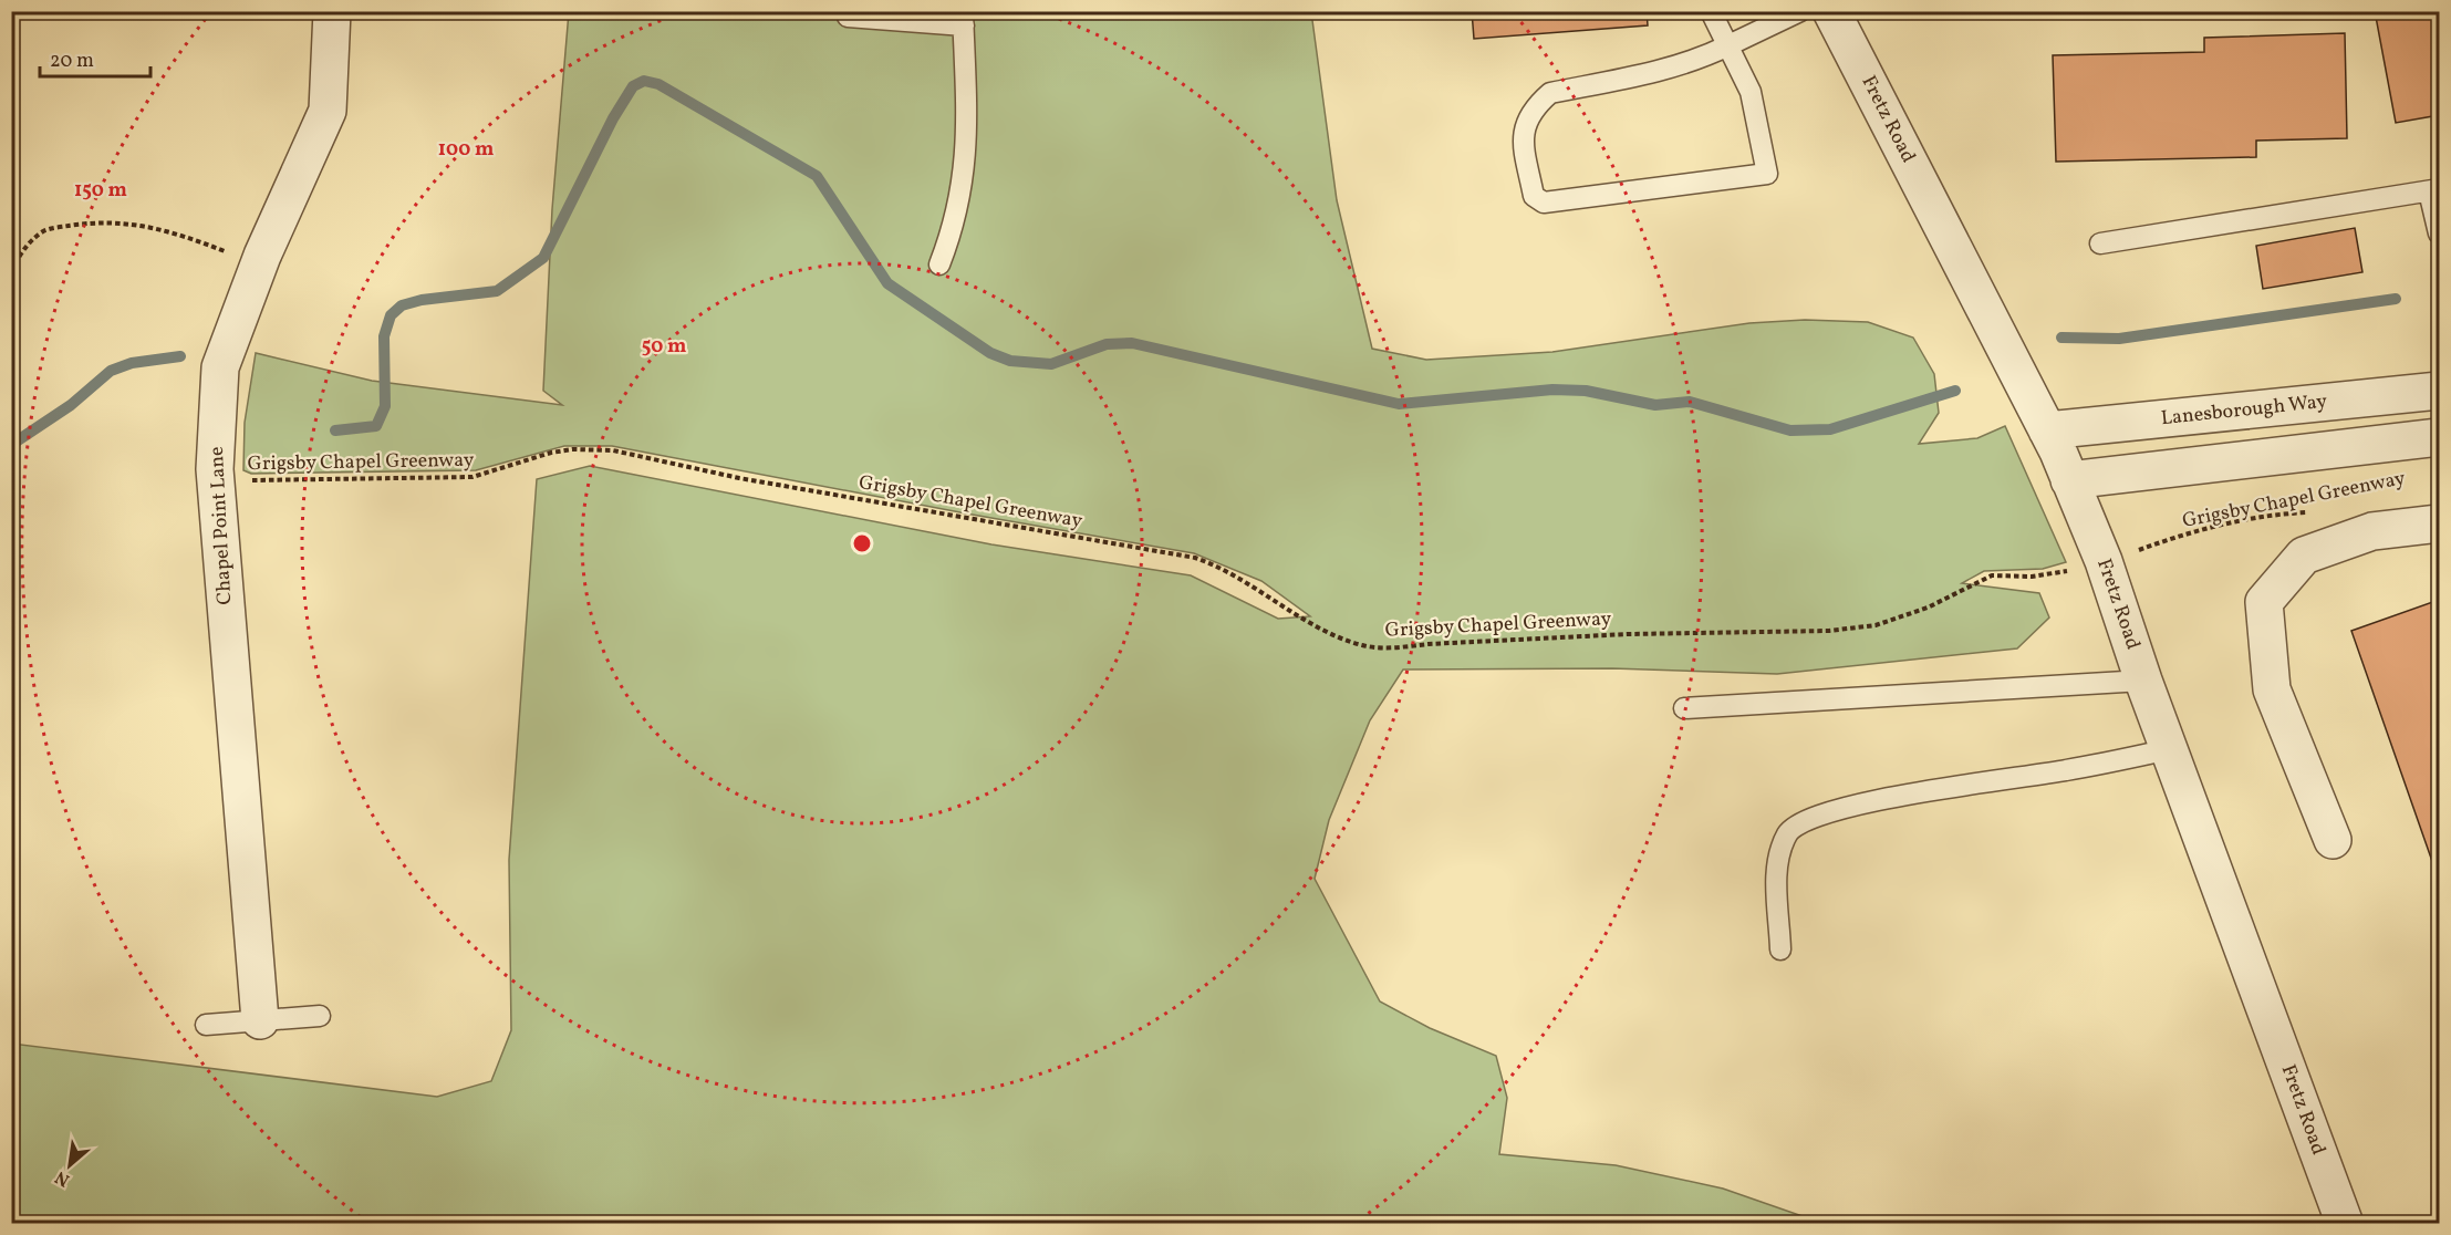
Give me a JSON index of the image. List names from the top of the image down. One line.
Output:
{"streets":{"street":["Fretz Road","Lanesborough Way","Chapel Point Lane"],"path":["Grigsby Chapel Greenway"]},"crossings":[["Fretz Road","Lanesborough Way"],["Fretz Road","Grigsby Chapel Greenway"],["Grigsby Chapel Greenway","Chapel Point Lane"]],"scale_bar":"20 m","north":"bottom left","rings":["100 m","150 m","50 m"]}
